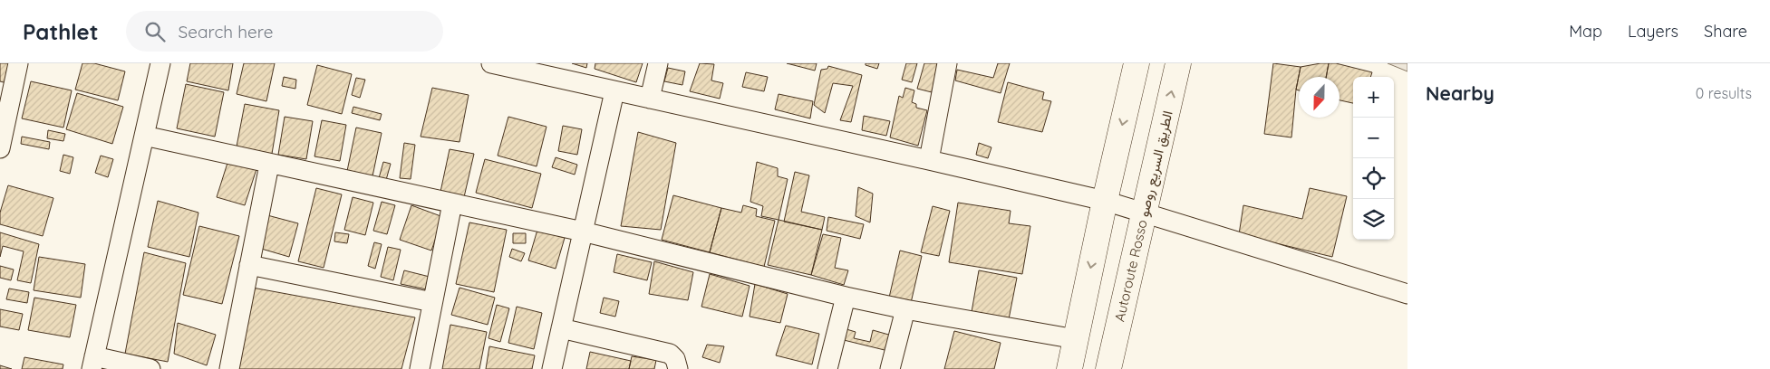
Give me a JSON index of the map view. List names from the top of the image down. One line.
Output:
{"streets":{"highway":["Autoroute Rosso الطريق السريع روصو"]},"north":"bottom","page":{"header":"Pathlet","search":"Search here","nav":["Map","Layers","Share"],"heading":["Nearby","0 results"],"map_buttons":["+","−"]}}
